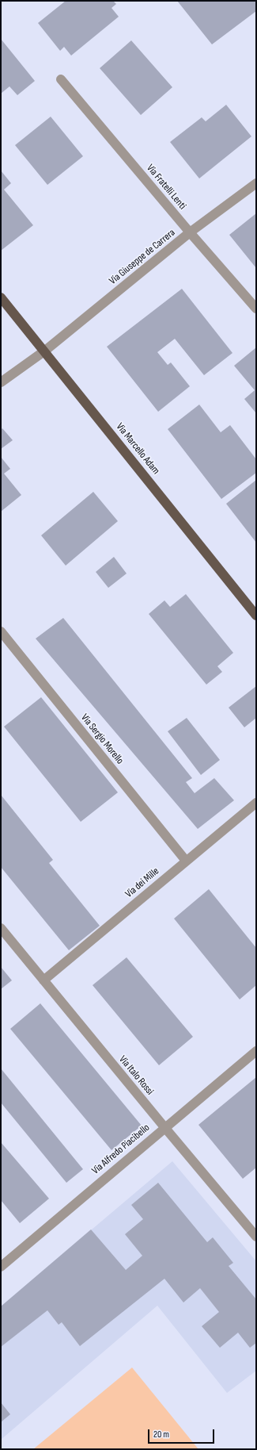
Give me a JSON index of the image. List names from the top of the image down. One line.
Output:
{"streets":{"main road":["Via Marcello Adam"],"street":["Via Fratelli Lenti","Via Giuseppe de Carrera","Via Sergio Morello","Via dei Mille","Via Italo Rossi","Via Alfredo Piacibello"]},"crossings":[["Via Fratelli Lenti","Via Giuseppe de Carrera"],["Via Giuseppe de Carrera","Via Marcello Adam"],["Via Sergio Morello","Via dei Mille"],["Via dei Mille","Via Italo Rossi"],["Via Italo Rossi","Via Alfredo Piacibello"]],"scale_bar":"20 m"}
